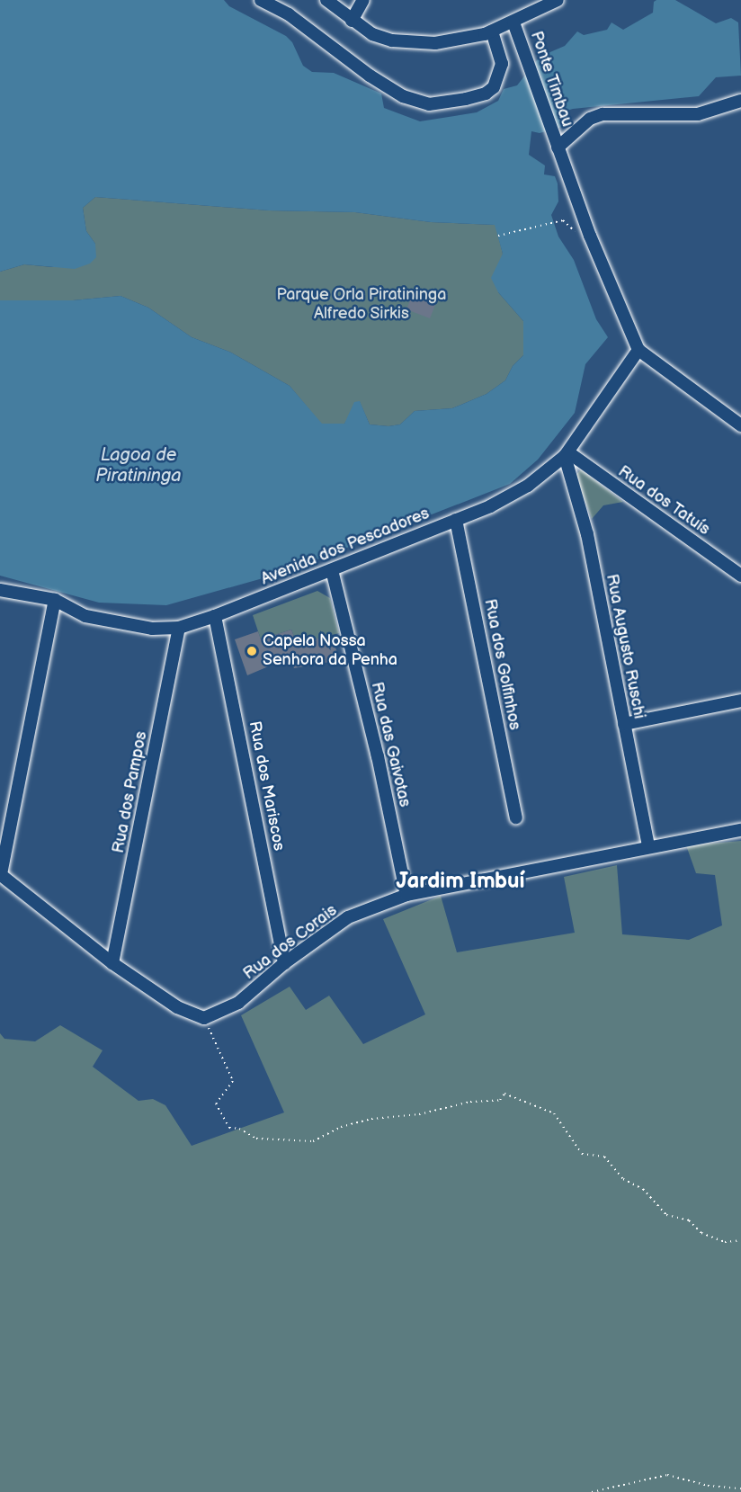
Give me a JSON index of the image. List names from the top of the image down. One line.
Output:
{"streets":{"street":["Ponte Timbau","Rua dos Tatuís","Avenida dos Pescadores","Rua Augusto Ruschi","Rua dos Golfinhos","Rua das Gaivotas","Rua dos Mariscos","Rua dos Pampos","Rua dos Corais"]},"crossings":[["Ponte Timbau","Avenida dos Pescadores"],["Rua dos Tatuís","Avenida dos Pescadores"],["Rua dos Tatuís","Rua Augusto Ruschi"],["Avenida dos Pescadores","Rua Augusto Ruschi"],["Avenida dos Pescadores","Rua dos Golfinhos"],["Avenida dos Pescadores","Rua das Gaivotas"],["Avenida dos Pescadores","Rua dos Mariscos"],["Avenida dos Pescadores","Rua dos Pampos"],["Rua Augusto Ruschi","Rua dos Corais"],["Rua das Gaivotas","Rua dos Corais"],["Rua dos Mariscos","Rua dos Corais"]],"districts":["Jardim Imbuí"],"water":["Lagoa de Piratininga"],"parks":["Parque Orla Piratininga Alfredo Sirkis"],"places":["Capela Nossa Senhora da Penha"]}
